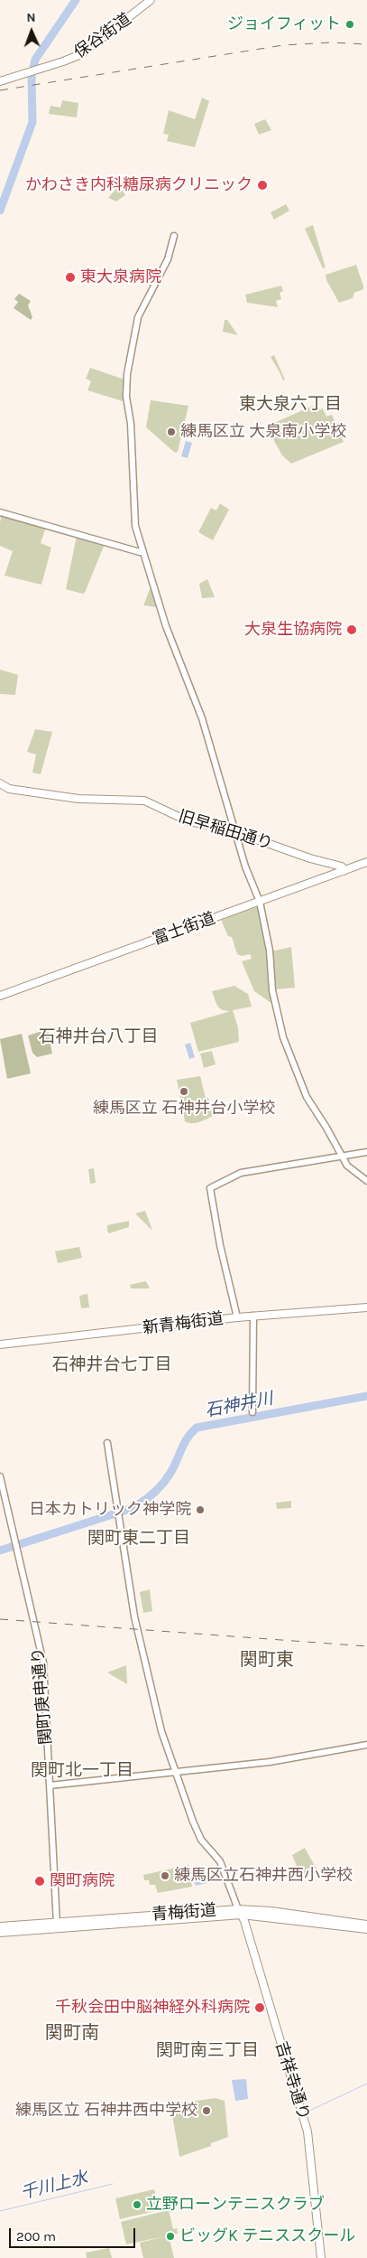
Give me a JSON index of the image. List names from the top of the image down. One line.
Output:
{"streets":{"main road":["保谷街道","旧早稲田通り","富士街道","新青梅街道","青梅街道","吉祥寺通り"],"street":["関町庚申通り"]},"crossings":[["旧早稲田通り","富士街道"],["関町庚申通り","青梅街道"],["青梅街道","吉祥寺通り"]],"districts":["東大泉六丁目","石神井台八丁目","石神井台七丁目","関町東二丁目","関町東","関町北一丁目","関町南","関町南三丁目"],"water":["石神井川","千川上水"],"places":["ジョイフィット","かわさき内科糖尿病クリニック","東大泉病院","練馬区立 大泉南小学校","大泉生協病院","練馬区立 石神井台小学校","日本カトリック神学院","練馬区立石神井西小学校","関町病院","千秋会田中脳神経外科病院","練馬区立 石神井西中学校","立野ローンテニスクラブ","ビッグK テニススクール"],"scale_bar":"200 m","north":"top"}
